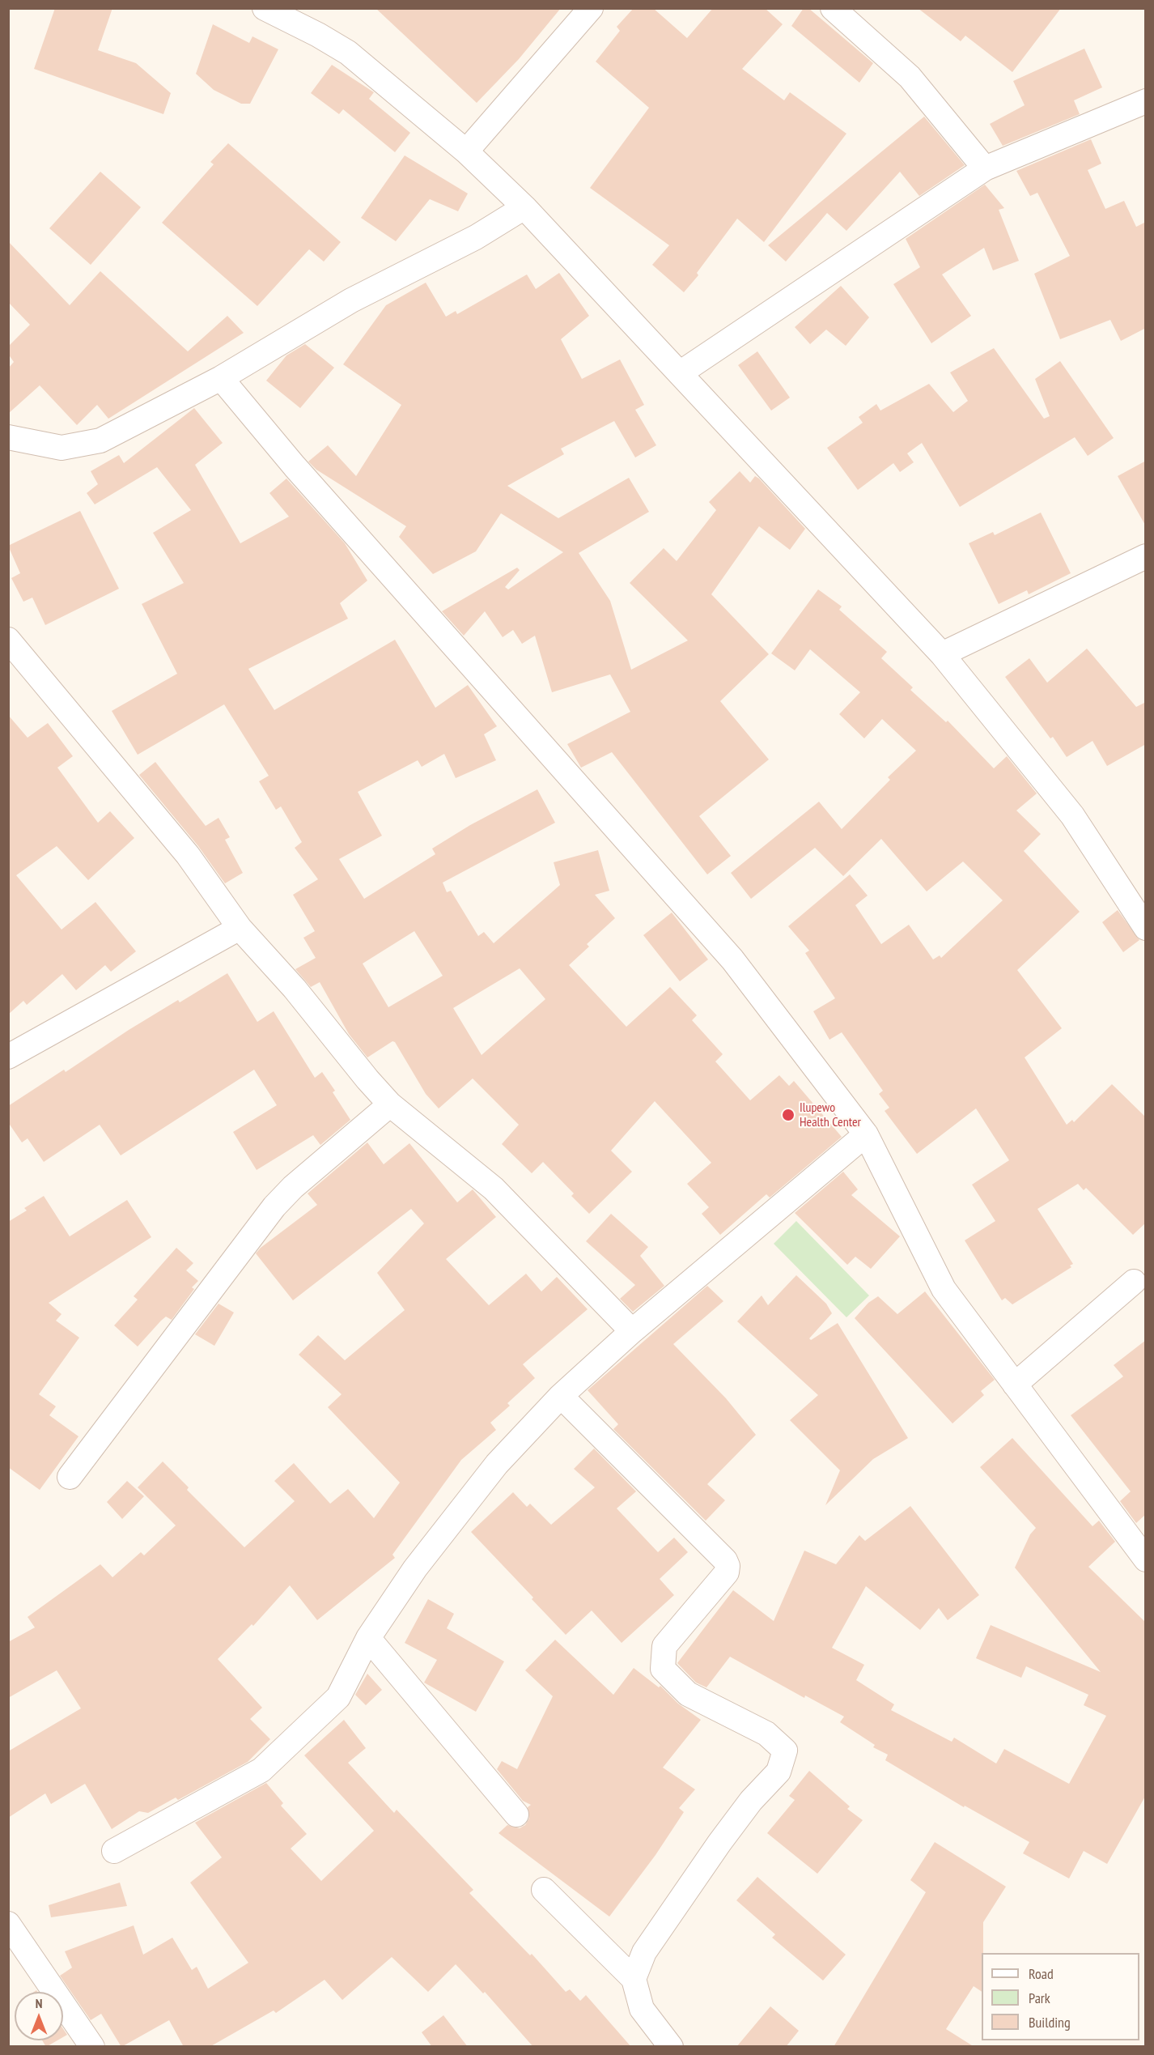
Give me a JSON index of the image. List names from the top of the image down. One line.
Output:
{"places":["Ilupewo Health Center"],"legend":["Road","Park","Building"],"north":"top"}
